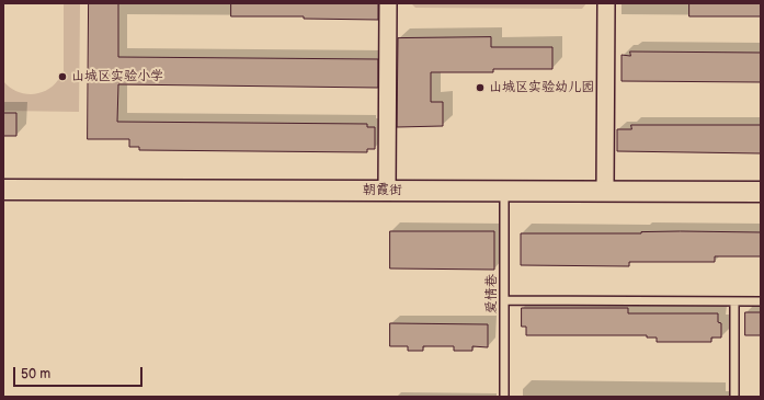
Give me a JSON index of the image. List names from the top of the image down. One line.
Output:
{"streets":{"street":["朝霞街"],"lane":["爱情巷"]},"crossings":[["朝霞街","爱情巷"]],"places":["山城区实验小学","山城区实验幼儿园"],"scale_bar":"50 m"}
